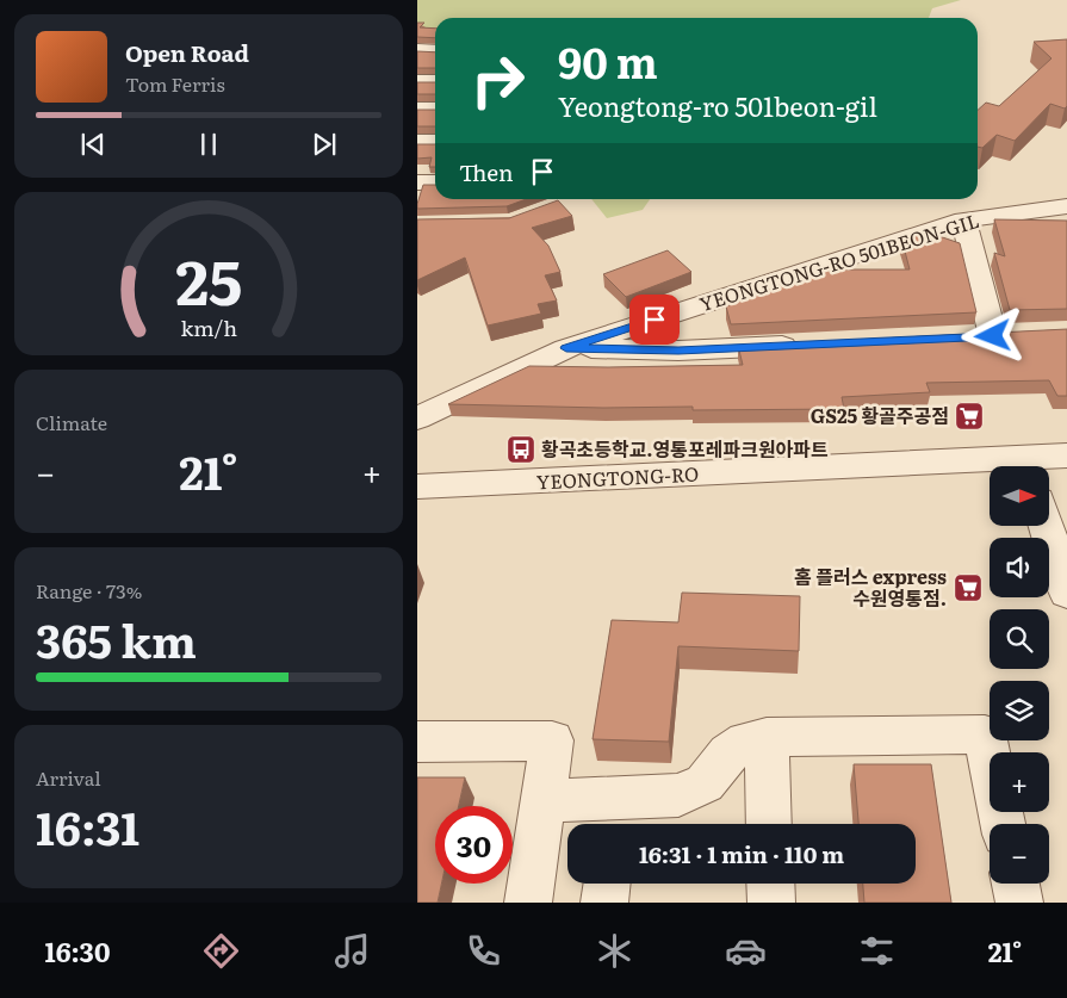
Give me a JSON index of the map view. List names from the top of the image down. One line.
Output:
{"streets":{"street":["YEONGTONG-RO 501BEON-GIL","YEONGTONG-RO"]},"places":{"supermarket":["GS25 황골주공점","홈 플러스 express 수원영통점."],"bus stop":["황곡초등학교.영통포레파크원아파트"]},"north":"right","page":{"turn":["90 m","Yeongtong-ro 501beon-gil"],"song":["Open Road","Tom Ferris"],"then":"Then","tile":["Climate",["Range · 73%","365 km"],["Arrival","16:31"]],"heat":["−","21°","+"],"map_buttons":["+","−"],"limit":"30","trip":"16:31 · 1 min · 110 m","tabs":["16:30","21°"],"gauge":["25","km/h"]}}
